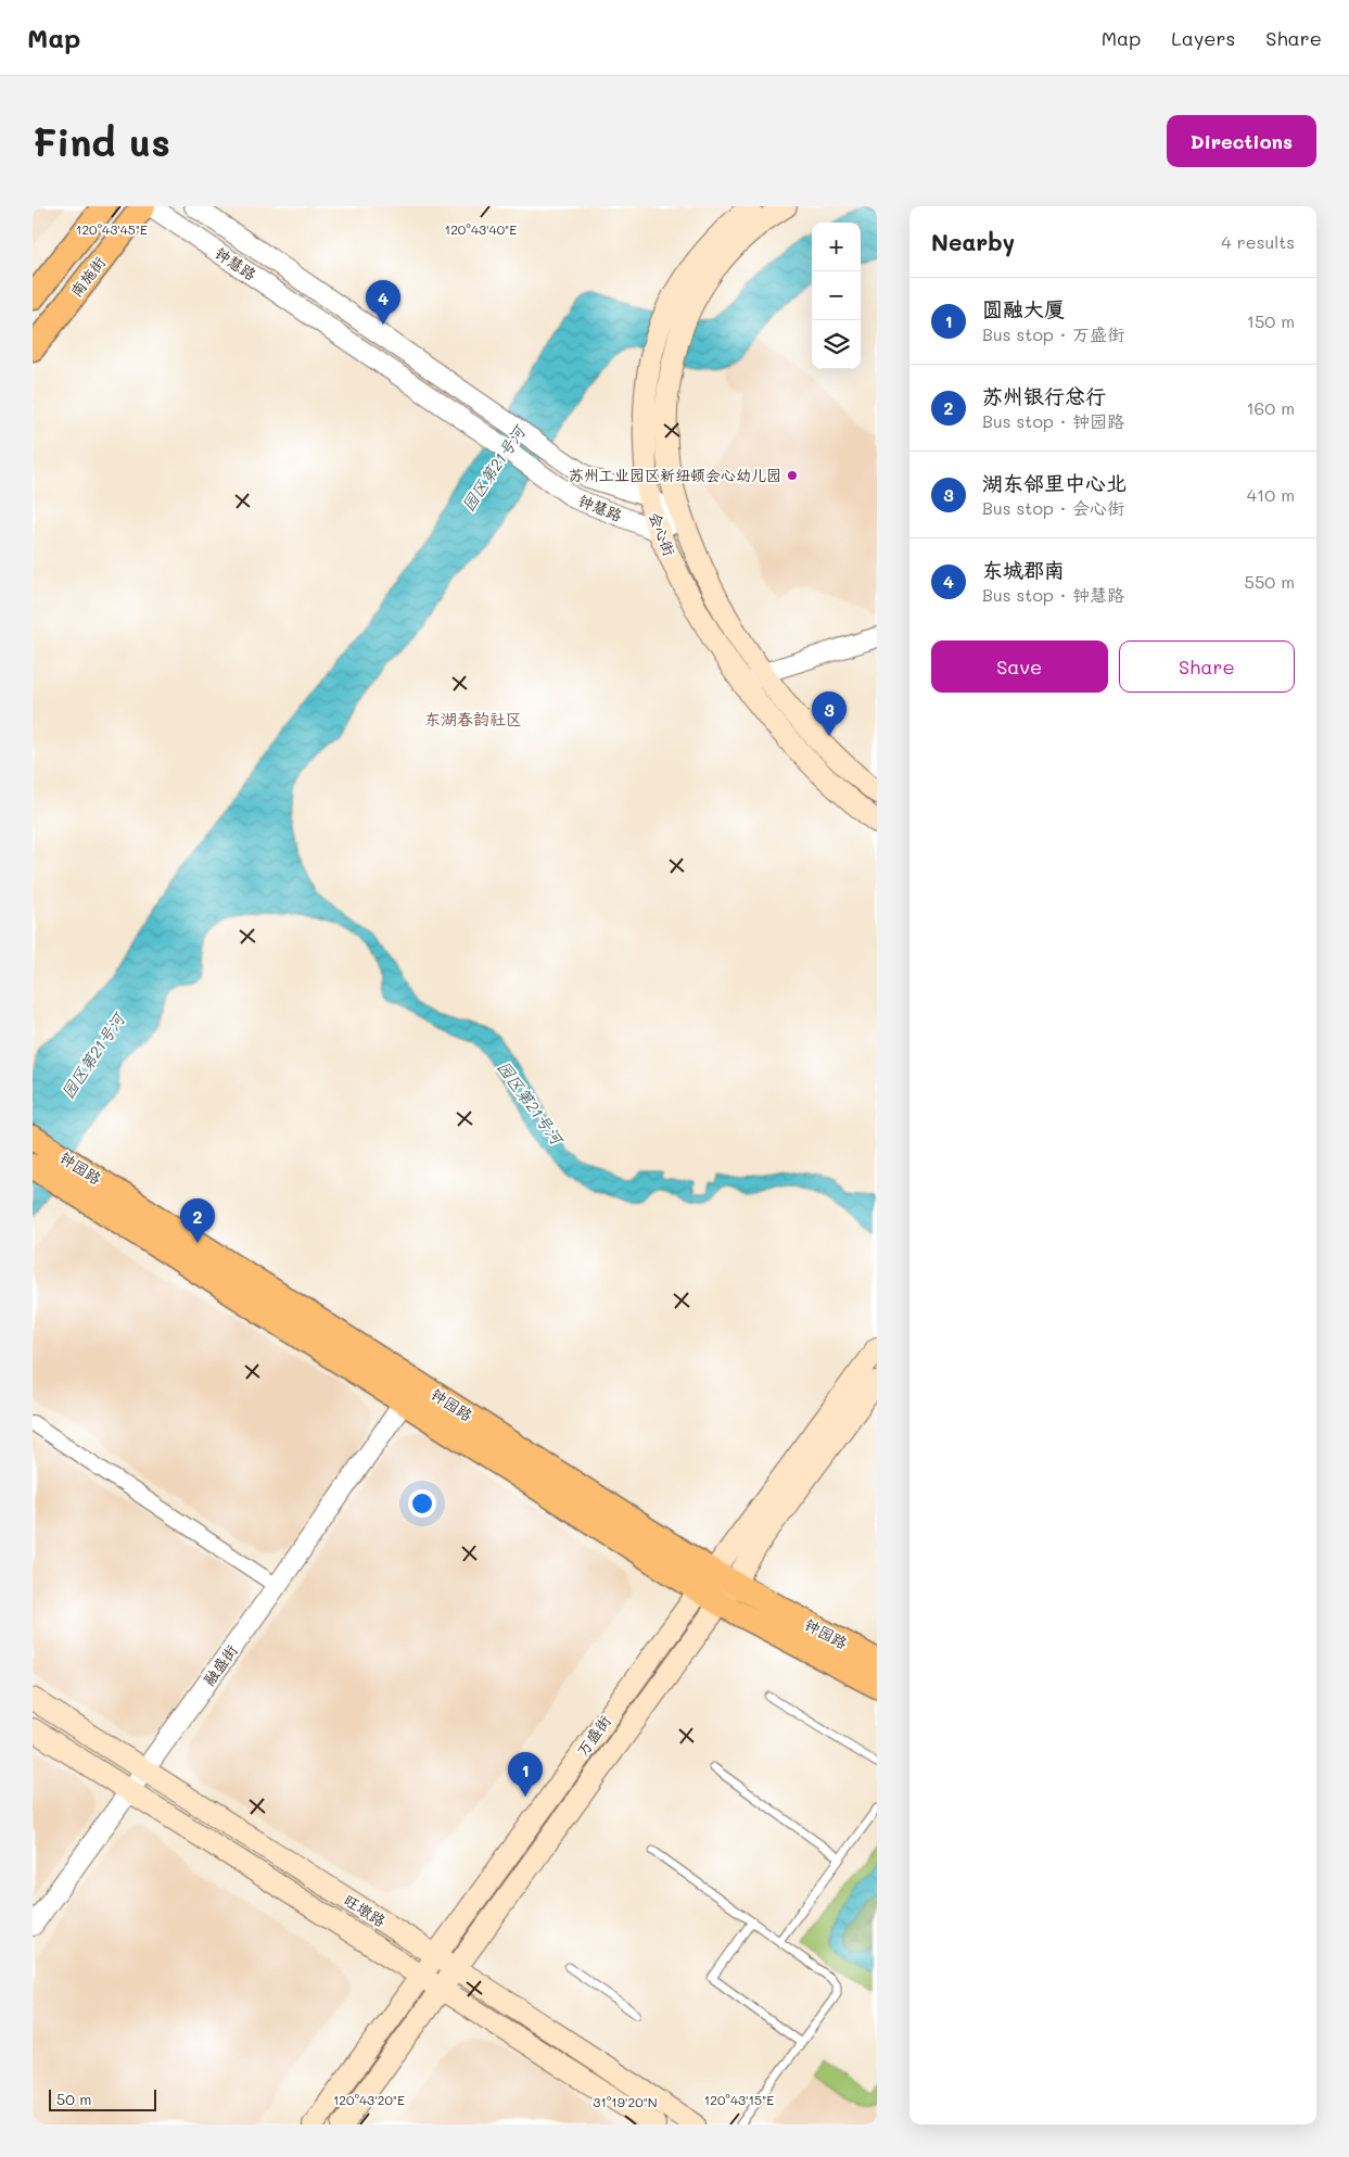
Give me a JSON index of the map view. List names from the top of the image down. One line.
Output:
{"streets":{"main road":["南施街","会心街","钟园路","万盛街","旺墩路"],"street":["钟慧路","融盛街"]},"crossings":[["钟慧路","会心街"],["钟园路","融盛街"],["钟园路","万盛街"],["融盛街","旺墩路"],["万盛街","旺墩路"]],"districts":["东湖春韵社区"],"water":["园区第21号河"],"places":["苏州工业园区新纽顿会心幼儿园"],"scale_bar":"50 m","page":{"header":"Map","nav":["Map","Layers","Share"],"buttons":["Directions",["Save","Share"]],"title":"Find us","heading":["Nearby","4 results"],"map_buttons":["+","−"],"list":[{"mark":"1","name":"圆融大厦","note":"Bus stop · 万盛街","value":"150 m"},{"mark":"2","name":"苏州银行总行","note":"Bus stop · 钟园路","value":"160 m"},{"mark":"3","name":"湖东邻里中心北","note":"Bus stop · 会心街","value":"410 m"},{"mark":"4","name":"东城郡南","note":"Bus stop · 钟慧路","value":"550 m"}],"pins":["4","3","2","1"],"scale":"50 m"},"coordinates":["120°43'45\"E","120°43'40\"E","120°43'20\"E","120°43'15\"E","31°19'20\"N"]}
